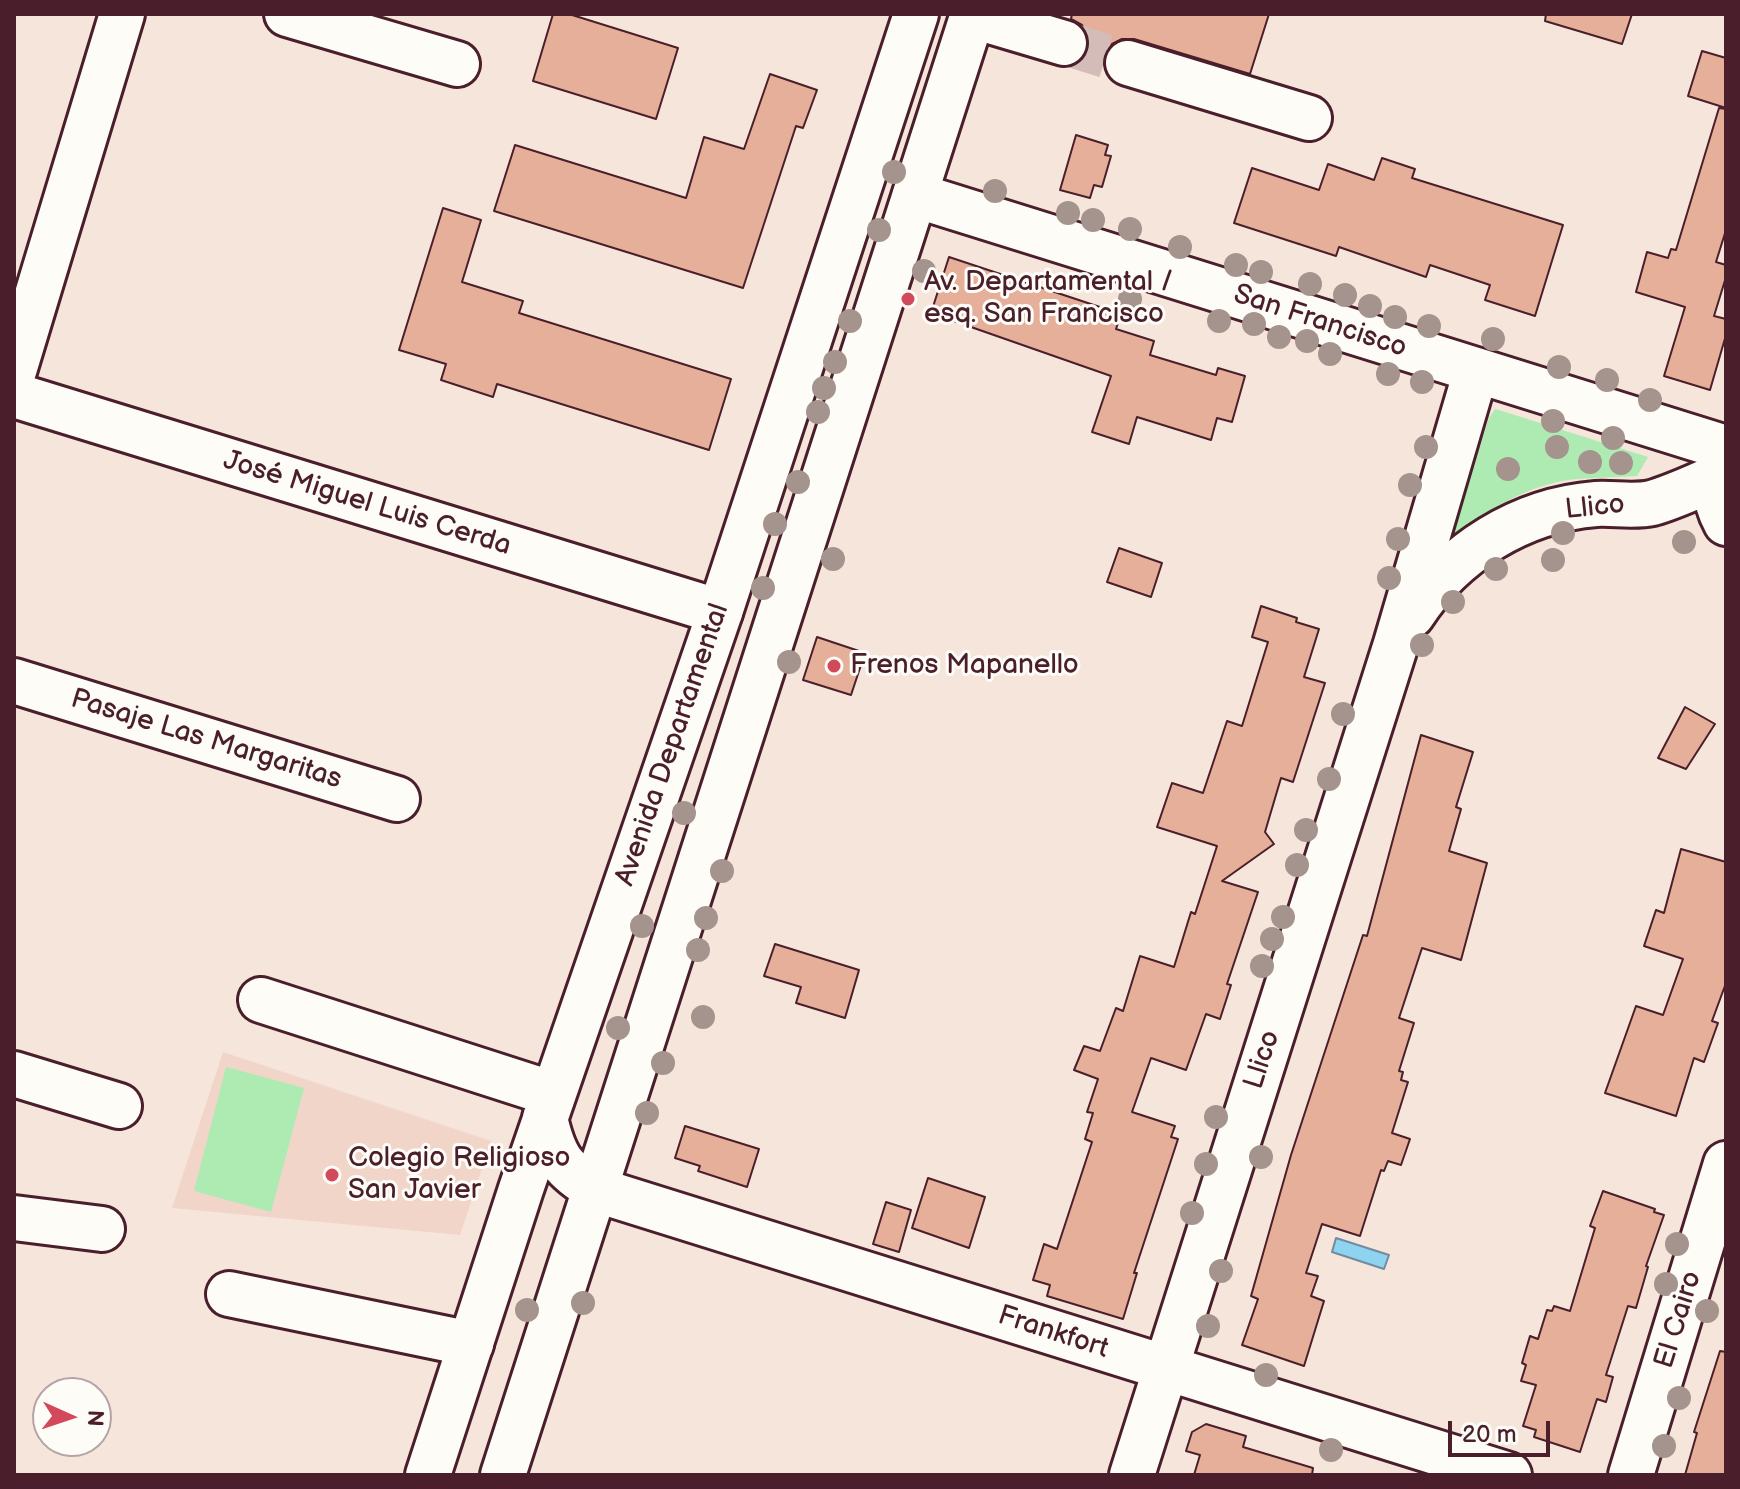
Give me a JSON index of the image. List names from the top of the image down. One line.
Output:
{"streets":{"street":["San Francisco","José Miguel Luis Cerda","Llico","Pasaje Las Margaritas","Avenida Departamental","El Cairo","Frankfort"]},"crossings":[["San Francisco","Llico"],["José Miguel Luis Cerda","Avenida Departamental"],["Llico","Frankfort"],["Avenida Departamental","Frankfort"]],"places":["Av. Departamental / esq. San Francisco","Frenos Mapanello","Colegio Religioso San Javier"],"scale_bar":"20 m","north":"right"}
